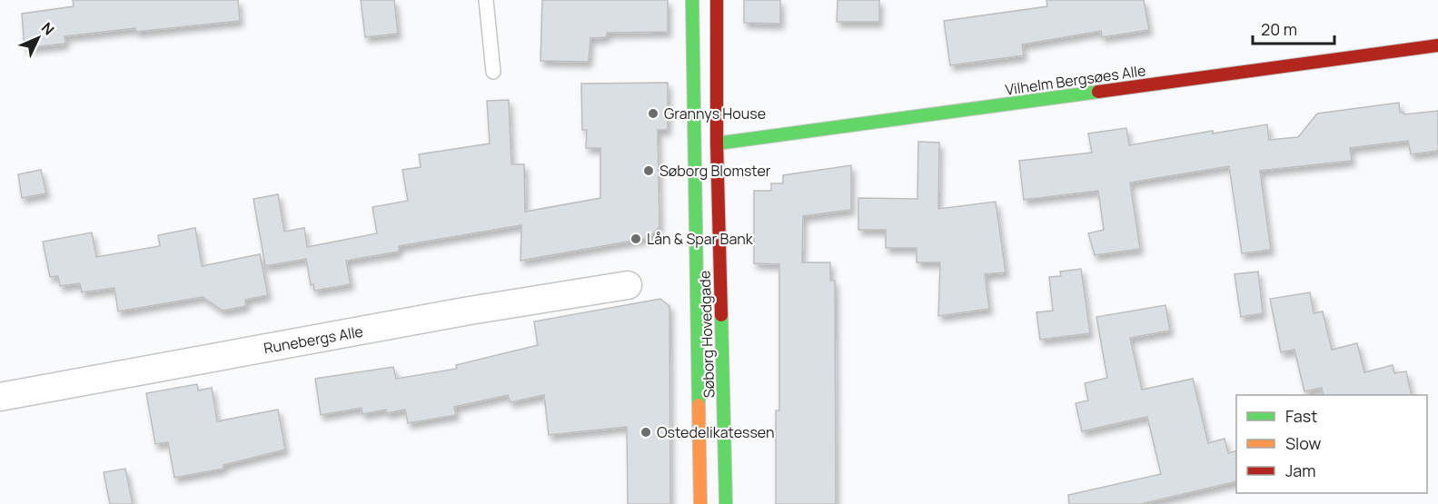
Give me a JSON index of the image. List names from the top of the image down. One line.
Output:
{"streets":{"street":["Vilhelm Bergsøes Alle","Søborg Hovedgade","Runebergs Alle"]},"crossings":[["Vilhelm Bergsøes Alle","Søborg Hovedgade"]],"places":["Grannys House","Søborg Blomster","Lån & Spar Bank","Ostedelikatessen"],"legend":["Fast","Slow","Jam"],"scale_bar":"20 m","north":"top right"}
